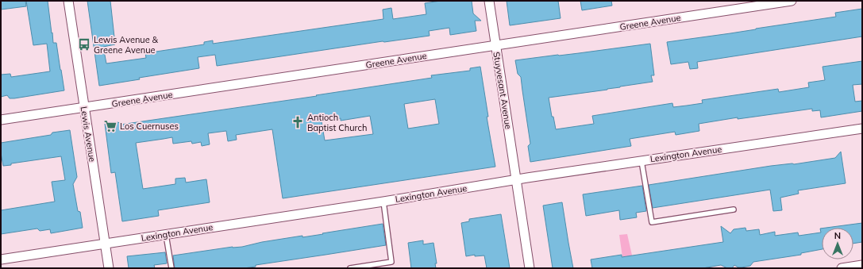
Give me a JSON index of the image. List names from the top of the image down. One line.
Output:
{"streets":{"street":["Greene Avenue","Stuyvesant Avenue","Lewis Avenue","Lexington Avenue"]},"crossings":[["Greene Avenue","Stuyvesant Avenue"],["Greene Avenue","Lewis Avenue"],["Stuyvesant Avenue","Lexington Avenue"],["Lewis Avenue","Lexington Avenue"]],"places":{"bus stop":["Lewis Avenue & Greene Avenue"],"church":["Antioch Baptist Church"],"supermarket":["Los Cuernuses"]},"north":"top"}
